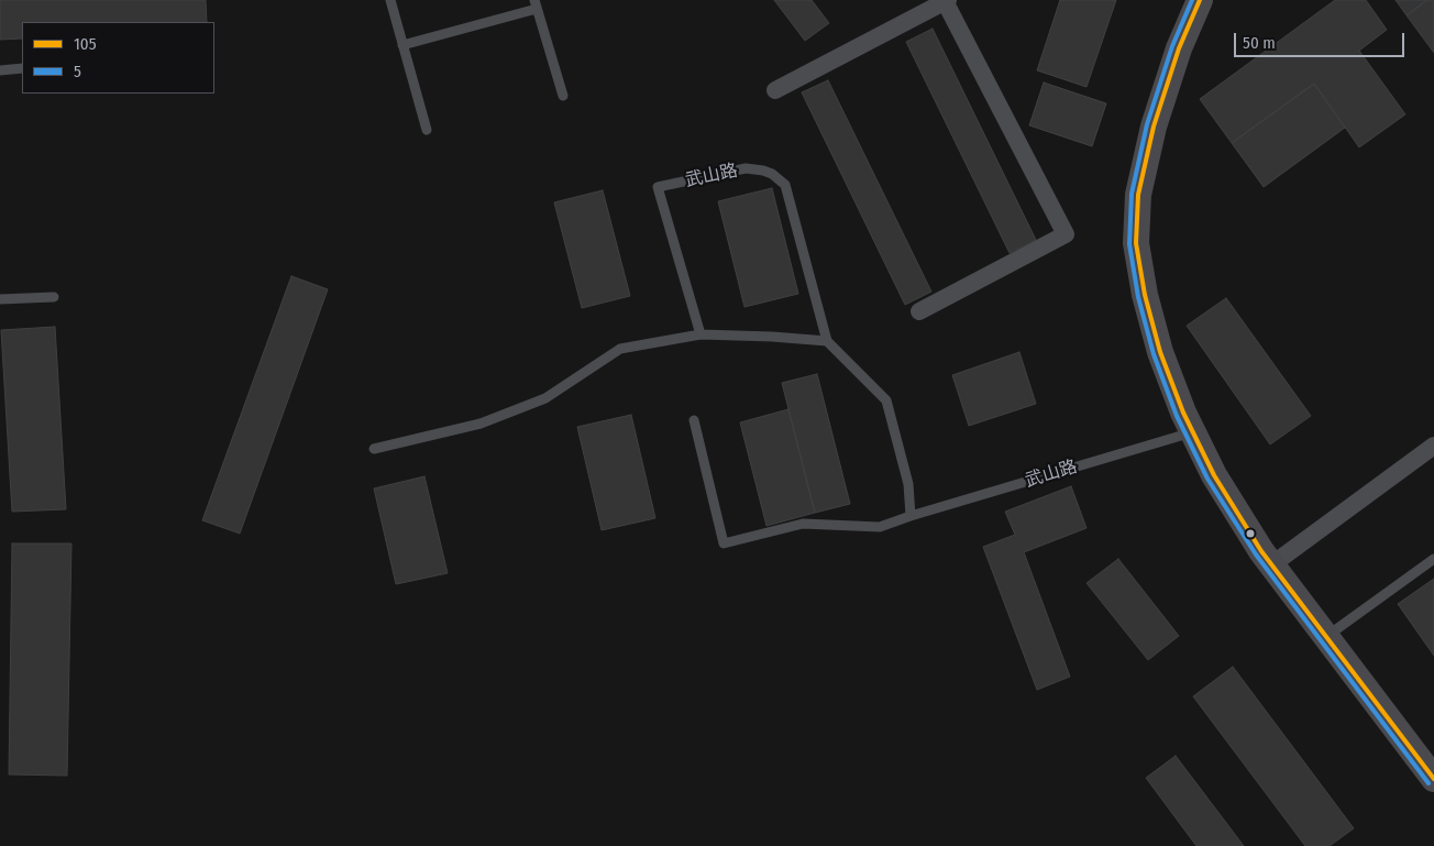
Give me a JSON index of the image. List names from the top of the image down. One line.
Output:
{"streets":{"lane":["武山路"]},"lines":["transit line 105","transit line 5"],"legend":["105","5"],"scale_bar":"50 m"}
